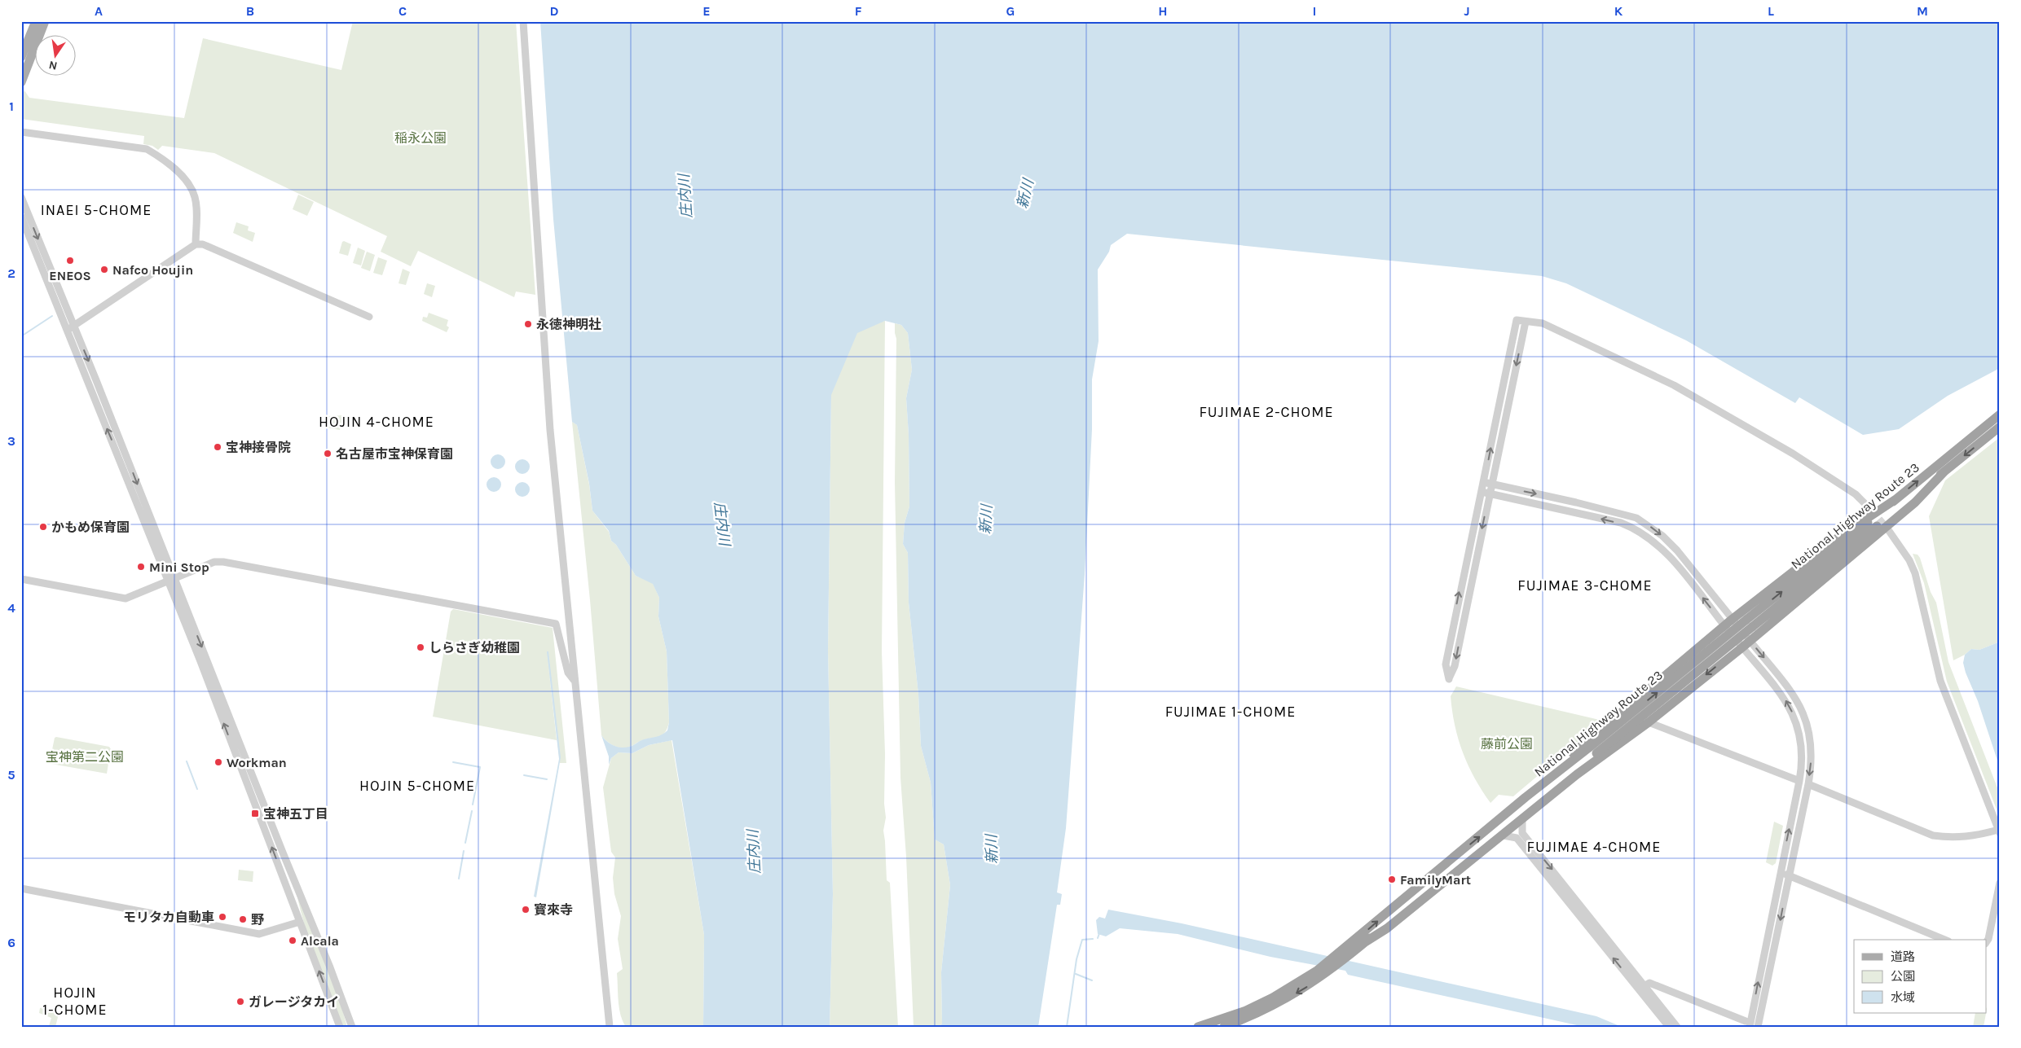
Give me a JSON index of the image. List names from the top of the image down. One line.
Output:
{"streets":{"highway":["National Highway Route 23"]},"districts":["INAEI 5-CHOME","FUJIMAE 2-CHOME","HOJIN 4-CHOME","FUJIMAE 3-CHOME","FUJIMAE 1-CHOME","HOJIN 5-CHOME","FUJIMAE 4-CHOME","HOJIN 1-CHOME"],"water":["新川","庄内川"],"parks":["稲永公園","藤前公園","宝神第二公園"],"places":{"other":["ENEOS","Nafco Houjin","永徳神明社","宝神接骨院","名古屋市宝神保育園","かもめ保育園","Mini Stop","しらさぎ幼稚園","Workman","FamilyMart","寳來寺","モリタカ自動車","野","Alcala","ガレージタカイ"],"transit":["宝神五丁目"]},"legend":["道路","公園","水域"],"north":"bottom","grid":{"columns":["A","B","C","D","E","F","G","H","I","J","K","L","M"],"rows":["1","2","3","4","5","6"]}}
